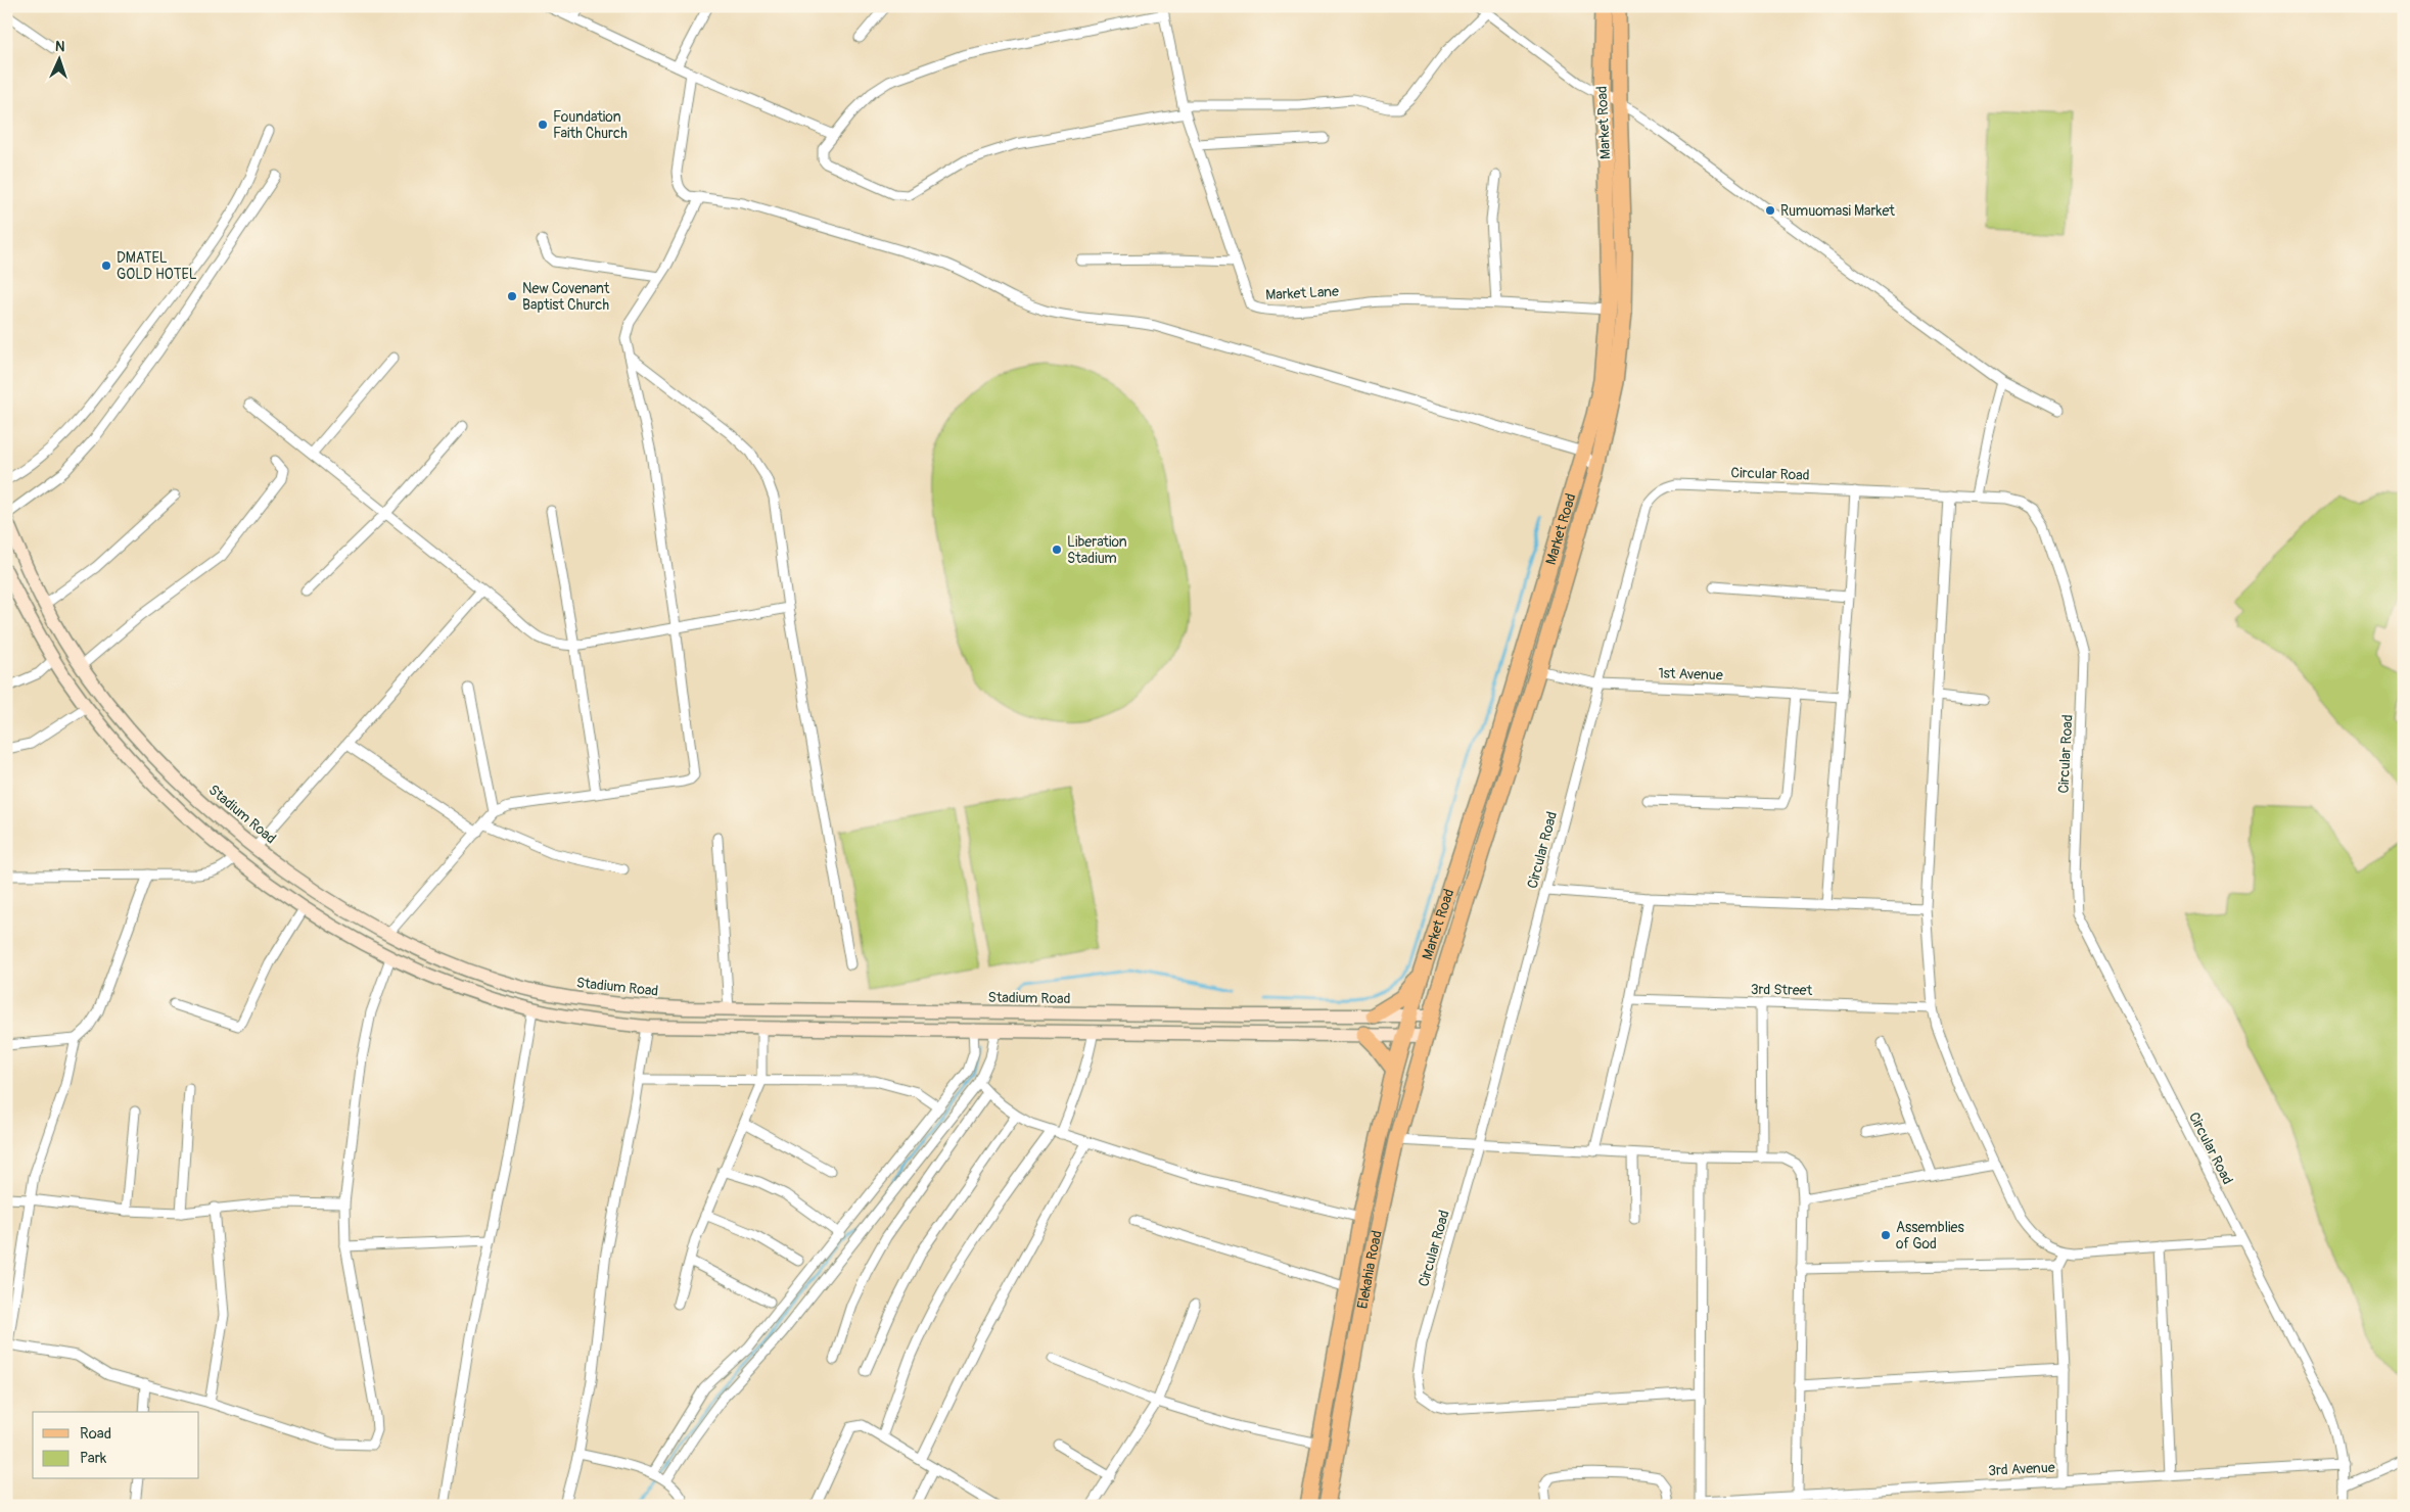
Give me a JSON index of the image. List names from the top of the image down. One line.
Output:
{"streets":{"main road":["Market Road","Stadium Road","Elekahia Road"],"street":["Market Lane","Circular Road","1st Avenue","3rd Street","3rd Avenue"]},"crossings":[["Market Road","Market Lane"],["Market Road","1st Avenue"],["Market Road","Stadium Road"],["Market Road","Elekahia Road"],["Circular Road","1st Avenue"],["Circular Road","3rd Avenue"]],"places":["Foundation Faith Church","Rumuomasi Market","DMATEL GOLD HOTEL","New Covenant Baptist Church","Liberation Stadium","Assemblies of God"],"legend":["Road","Park"],"north":"top"}
